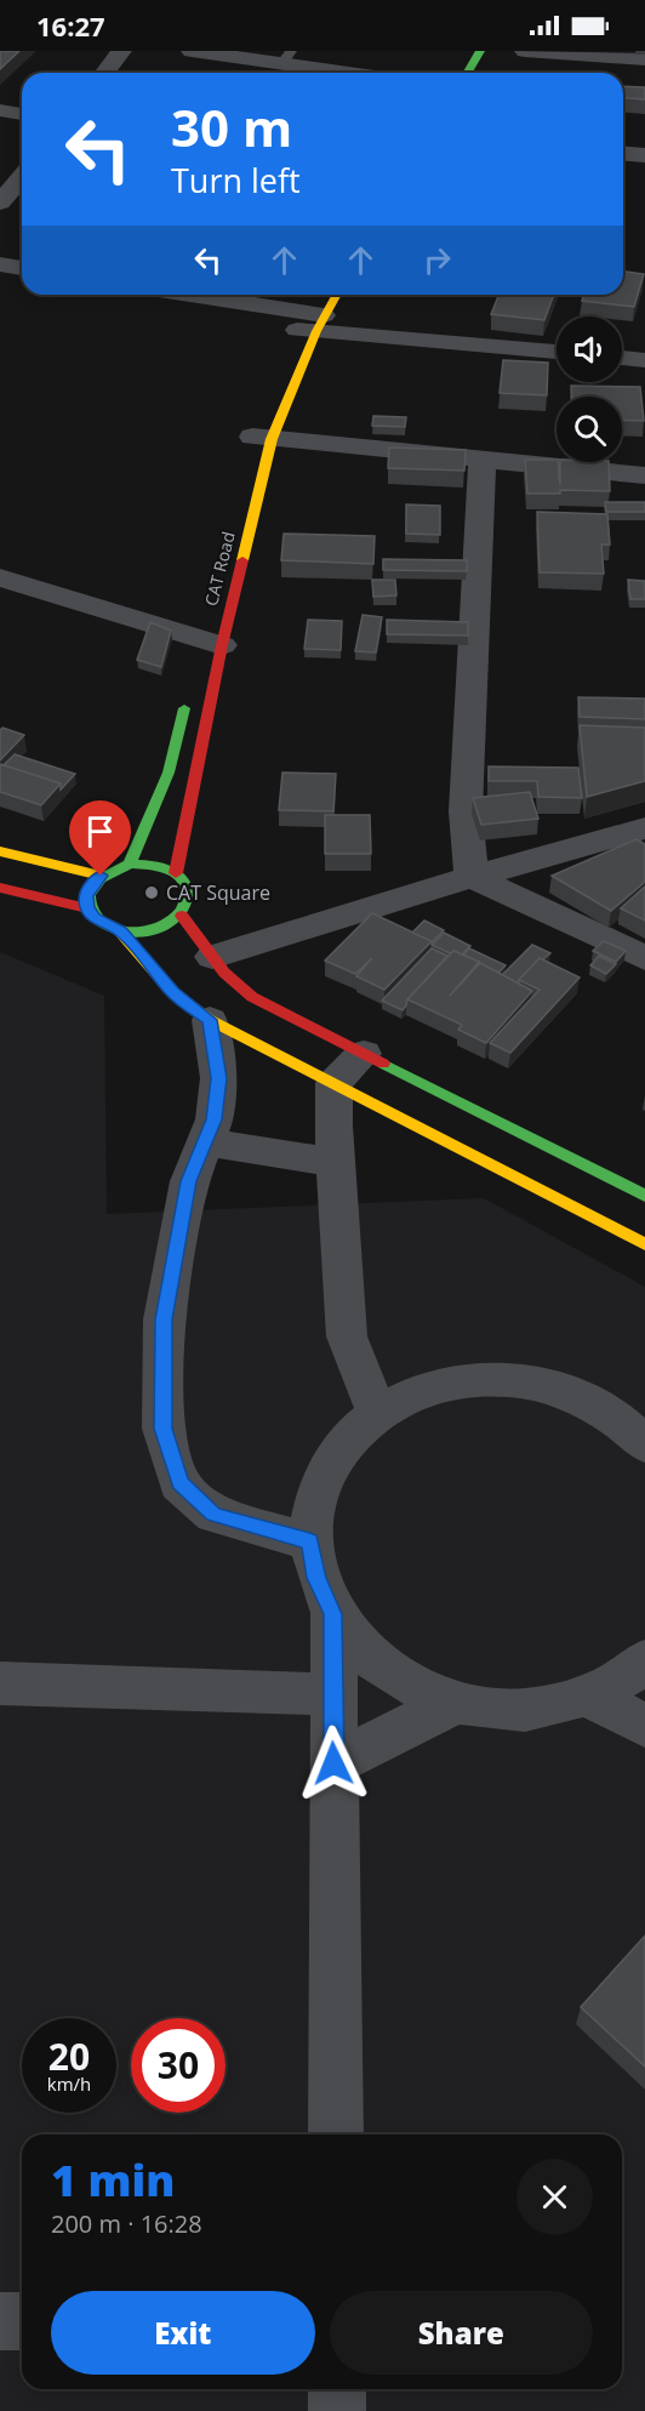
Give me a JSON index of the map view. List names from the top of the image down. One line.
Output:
{"streets":{"street":["CAT Road"]},"places":["CAT Square"],"page":{"status":"16:27","turn":["30 m","Turn left"],"speed":"20 km/h","limit":"30","heading":["1 min","200 m · 16:28"],"buttons":["Exit","Share"]}}
